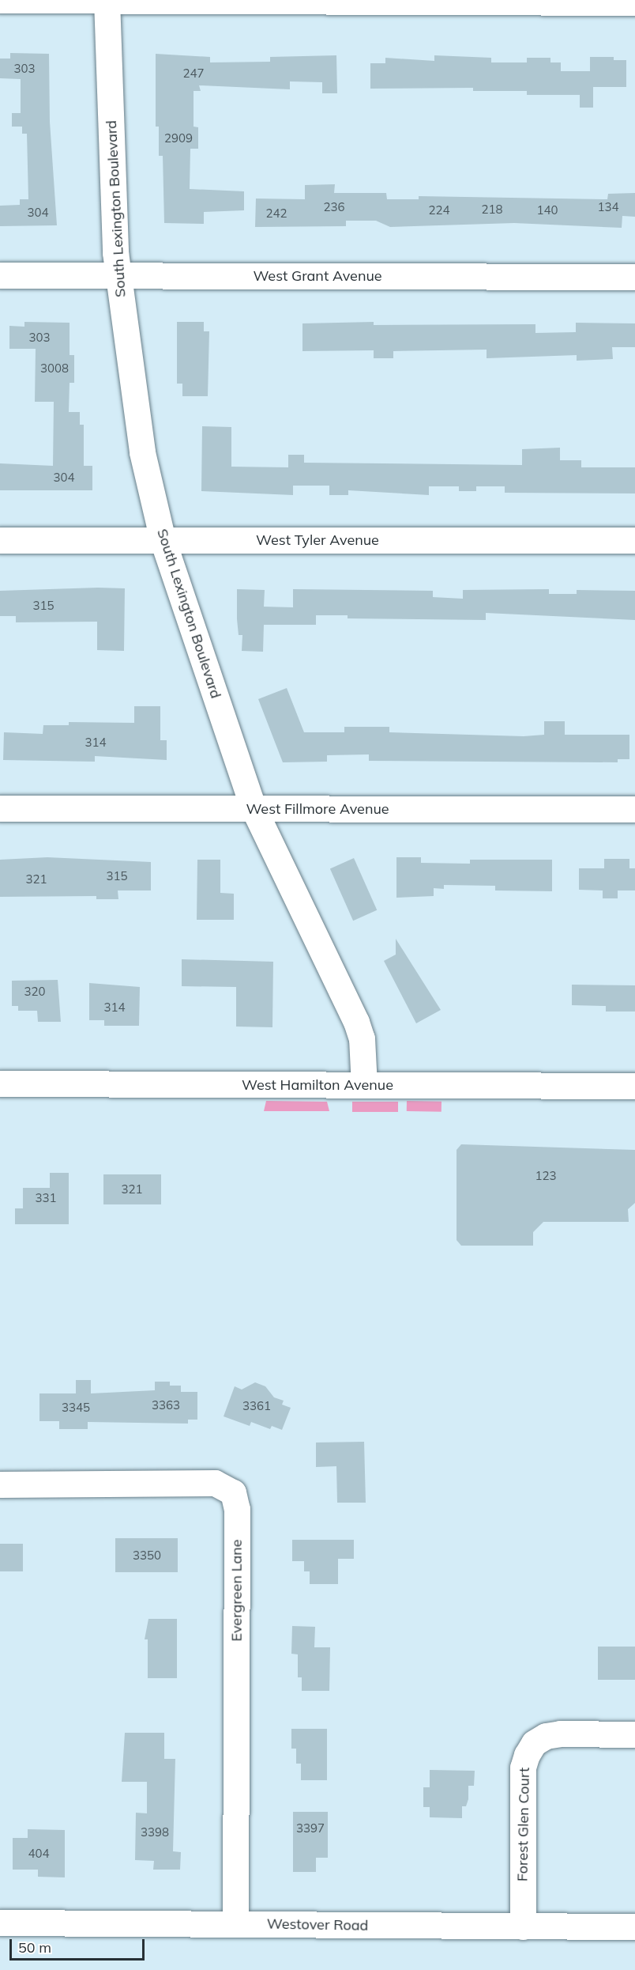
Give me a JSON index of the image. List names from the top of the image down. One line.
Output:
{"streets":{"street":["South Lexington Boulevard","West Grant Avenue","West Tyler Avenue","West Fillmore Avenue","West Hamilton Avenue","Evergreen Lane","Forest Glen Court","Westover Road"]},"crossings":[["South Lexington Boulevard","West Grant Avenue"],["South Lexington Boulevard","West Tyler Avenue"],["South Lexington Boulevard","West Fillmore Avenue"],["South Lexington Boulevard","West Hamilton Avenue"],["Evergreen Lane","Westover Road"],["Forest Glen Court","Westover Road"]],"house_numbers":["303","247","2909","236","134","218","224","140","304","242","303","3008","304","315","314","315","321","320","314","123","321","331","3363","3361","3345","3350","3397","3398","404"],"scale_bar":"50 m"}
